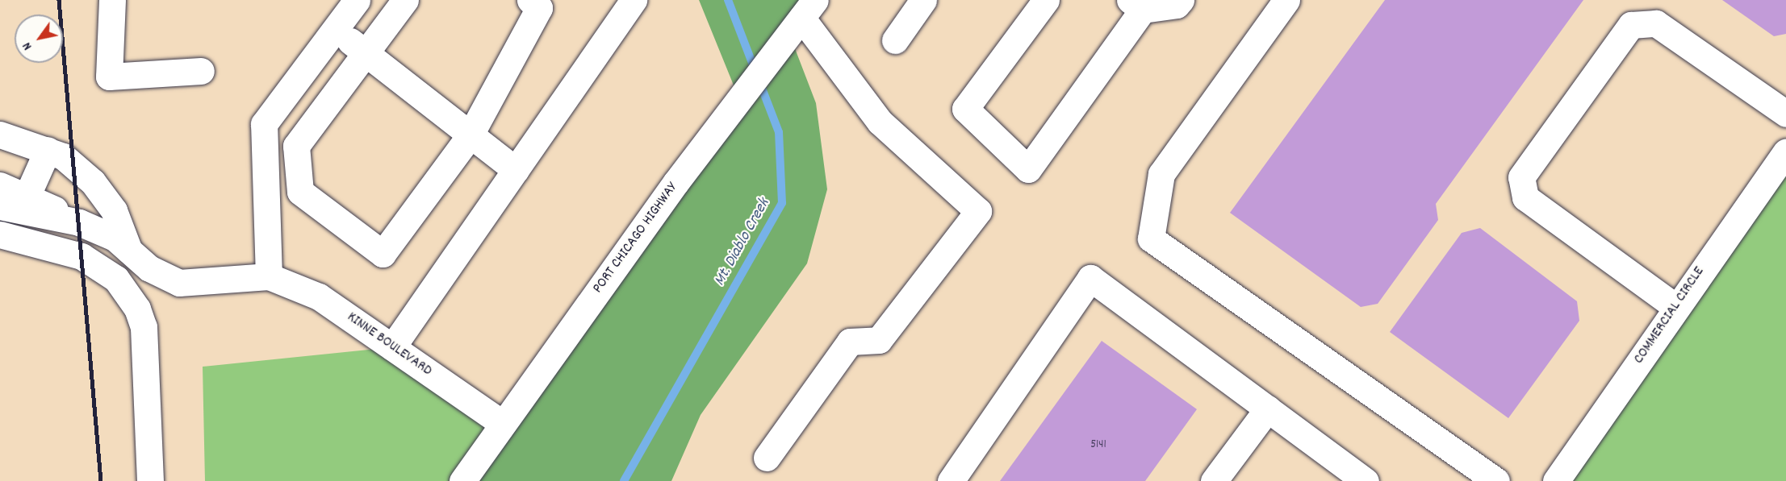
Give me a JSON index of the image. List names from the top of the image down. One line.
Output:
{"streets":{"street":["PORT CHICAGO HIGHWAY","COMMERCIAL CIRCLE","KINNE BOULEVARD"]},"crossings":[["PORT CHICAGO HIGHWAY","KINNE BOULEVARD"]],"water":["Mt. Diablo Creek"],"house_numbers":["5141"],"north":"bottom left"}
